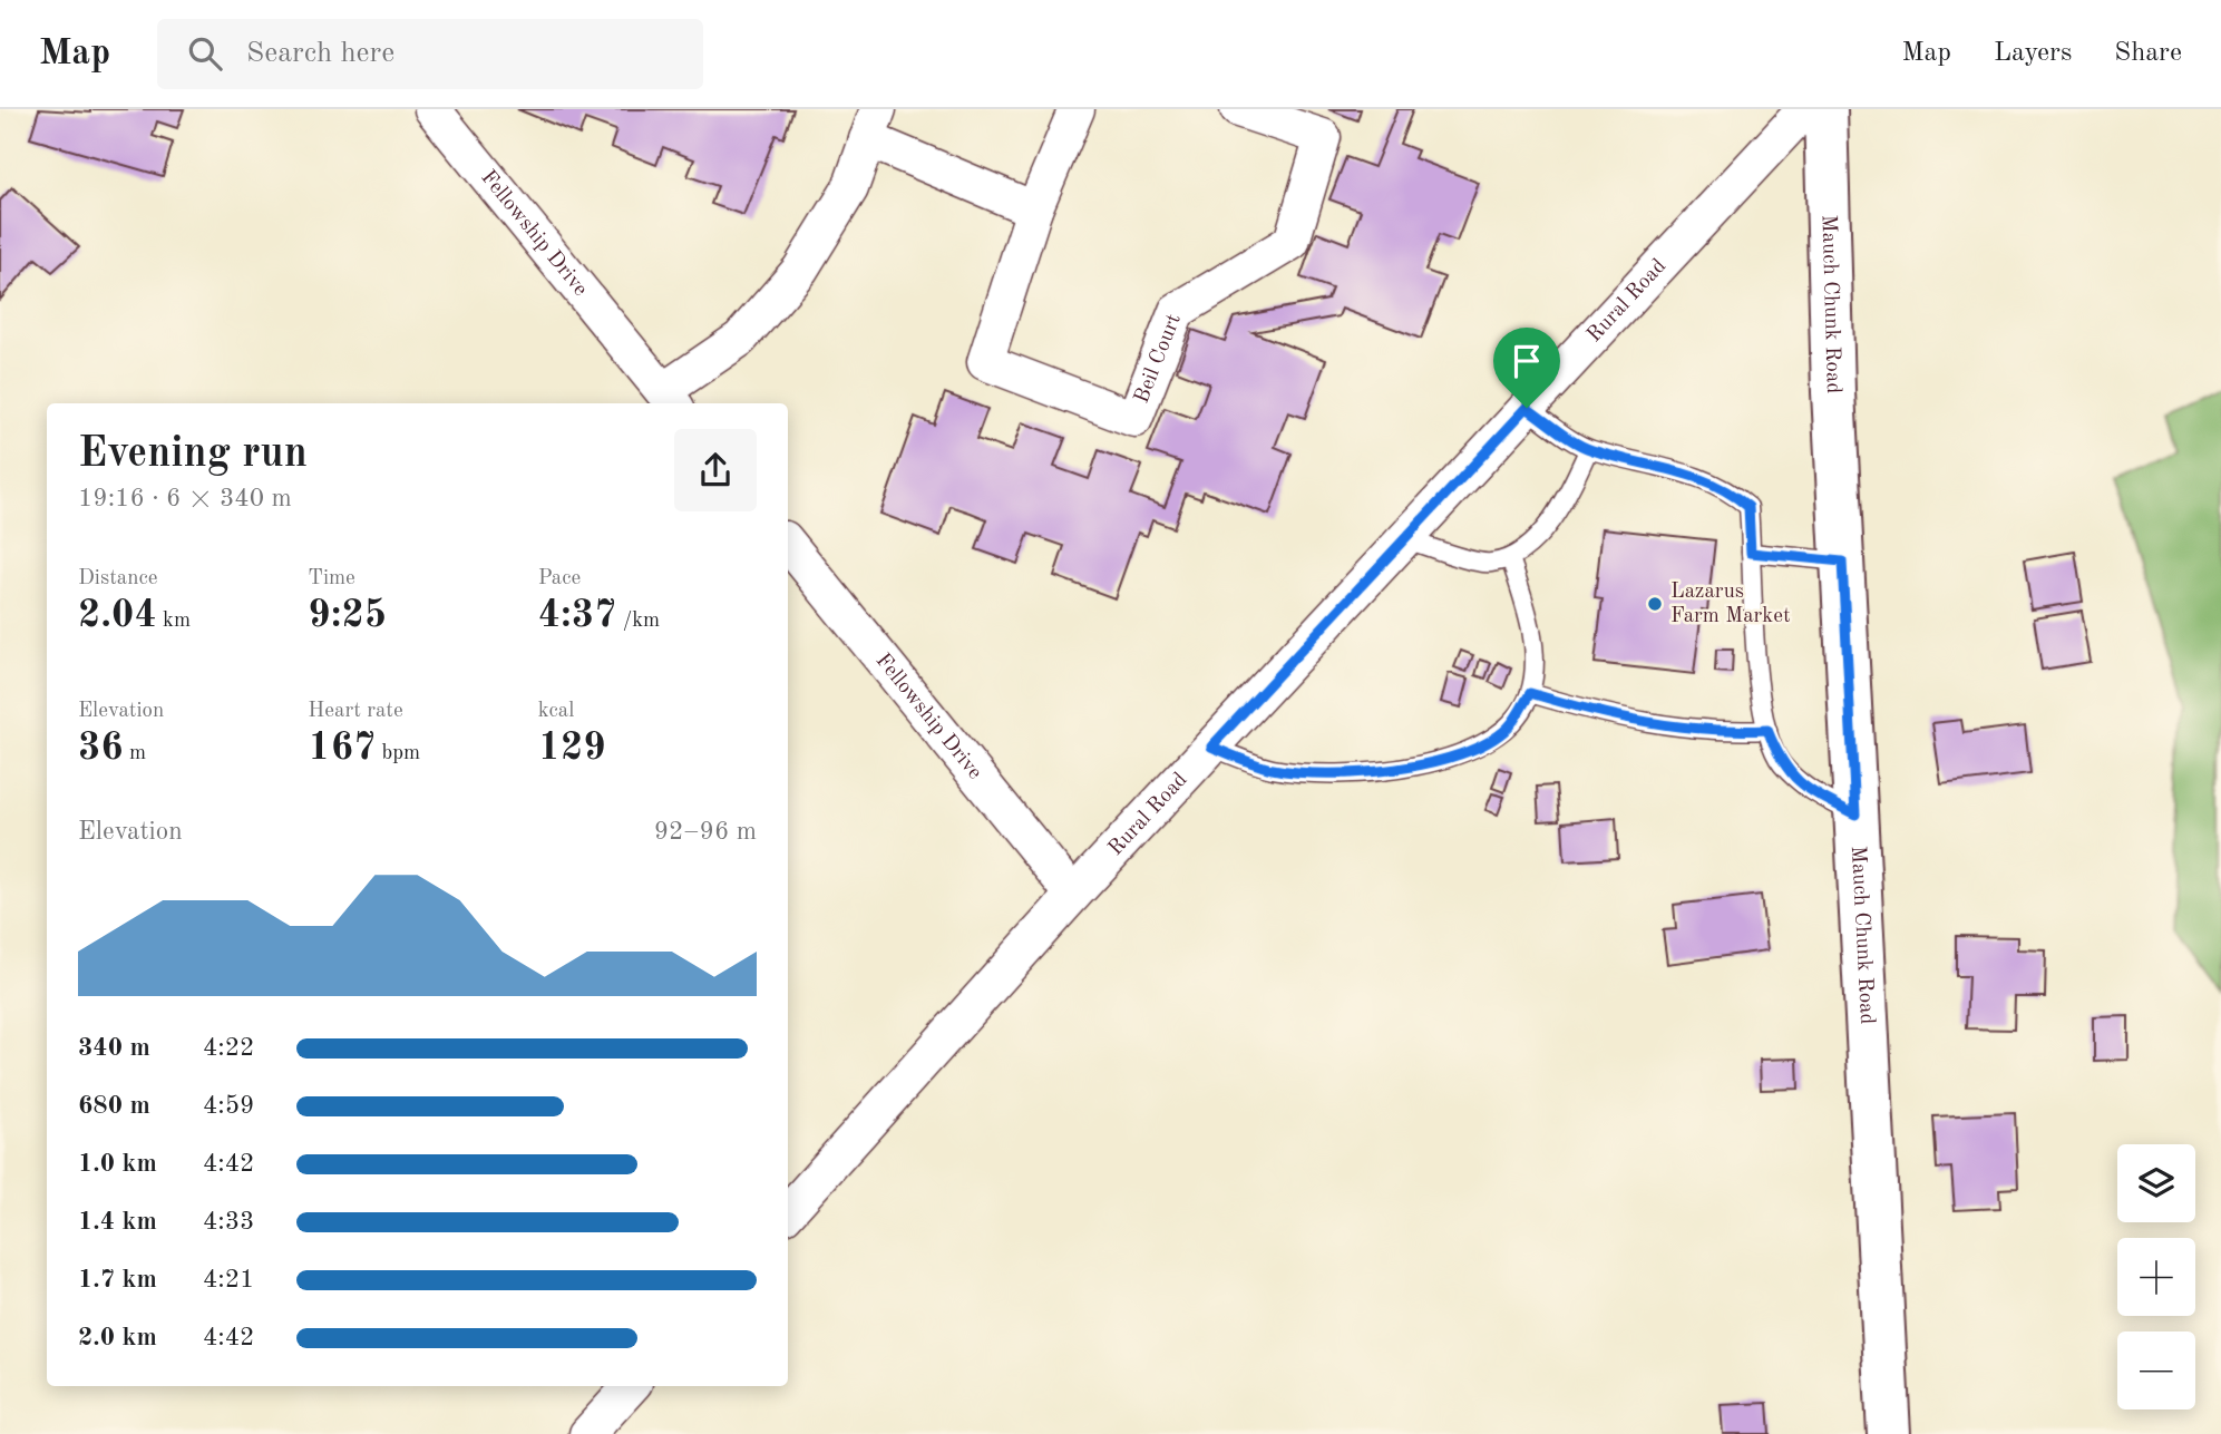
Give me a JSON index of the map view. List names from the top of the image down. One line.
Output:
{"streets":{"main road":["Mauch Chunk Road"],"street":["Fellowship Drive","Rural Road","Beil Court"]},"crossings":[["Fellowship Drive","Rural Road"]],"places":["Lazarus Farm Market"],"page":{"header":"Map","search":"Search here","nav":["Map","Layers","Share"],"heading":["Evening run","19:16 · 6 × 340 m"],"stats":[["Distance","2.04 km"],["Time","9:25"],["Pace","4:37 /km"],["Elevation","36 m"],["Heart rate","167 bpm"],["kcal","129"]],"chart":["Elevation","92–96 m"],"list":[{"name":"340 m","note":"4:22"},{"name":"680 m","note":"4:59"},{"name":"1.0 km","note":"4:42"},{"name":"1.4 km","note":"4:33"},{"name":"1.7 km","note":"4:21"},{"name":"2.0 km","note":"4:42"}],"map_buttons":["+","−"]}}
